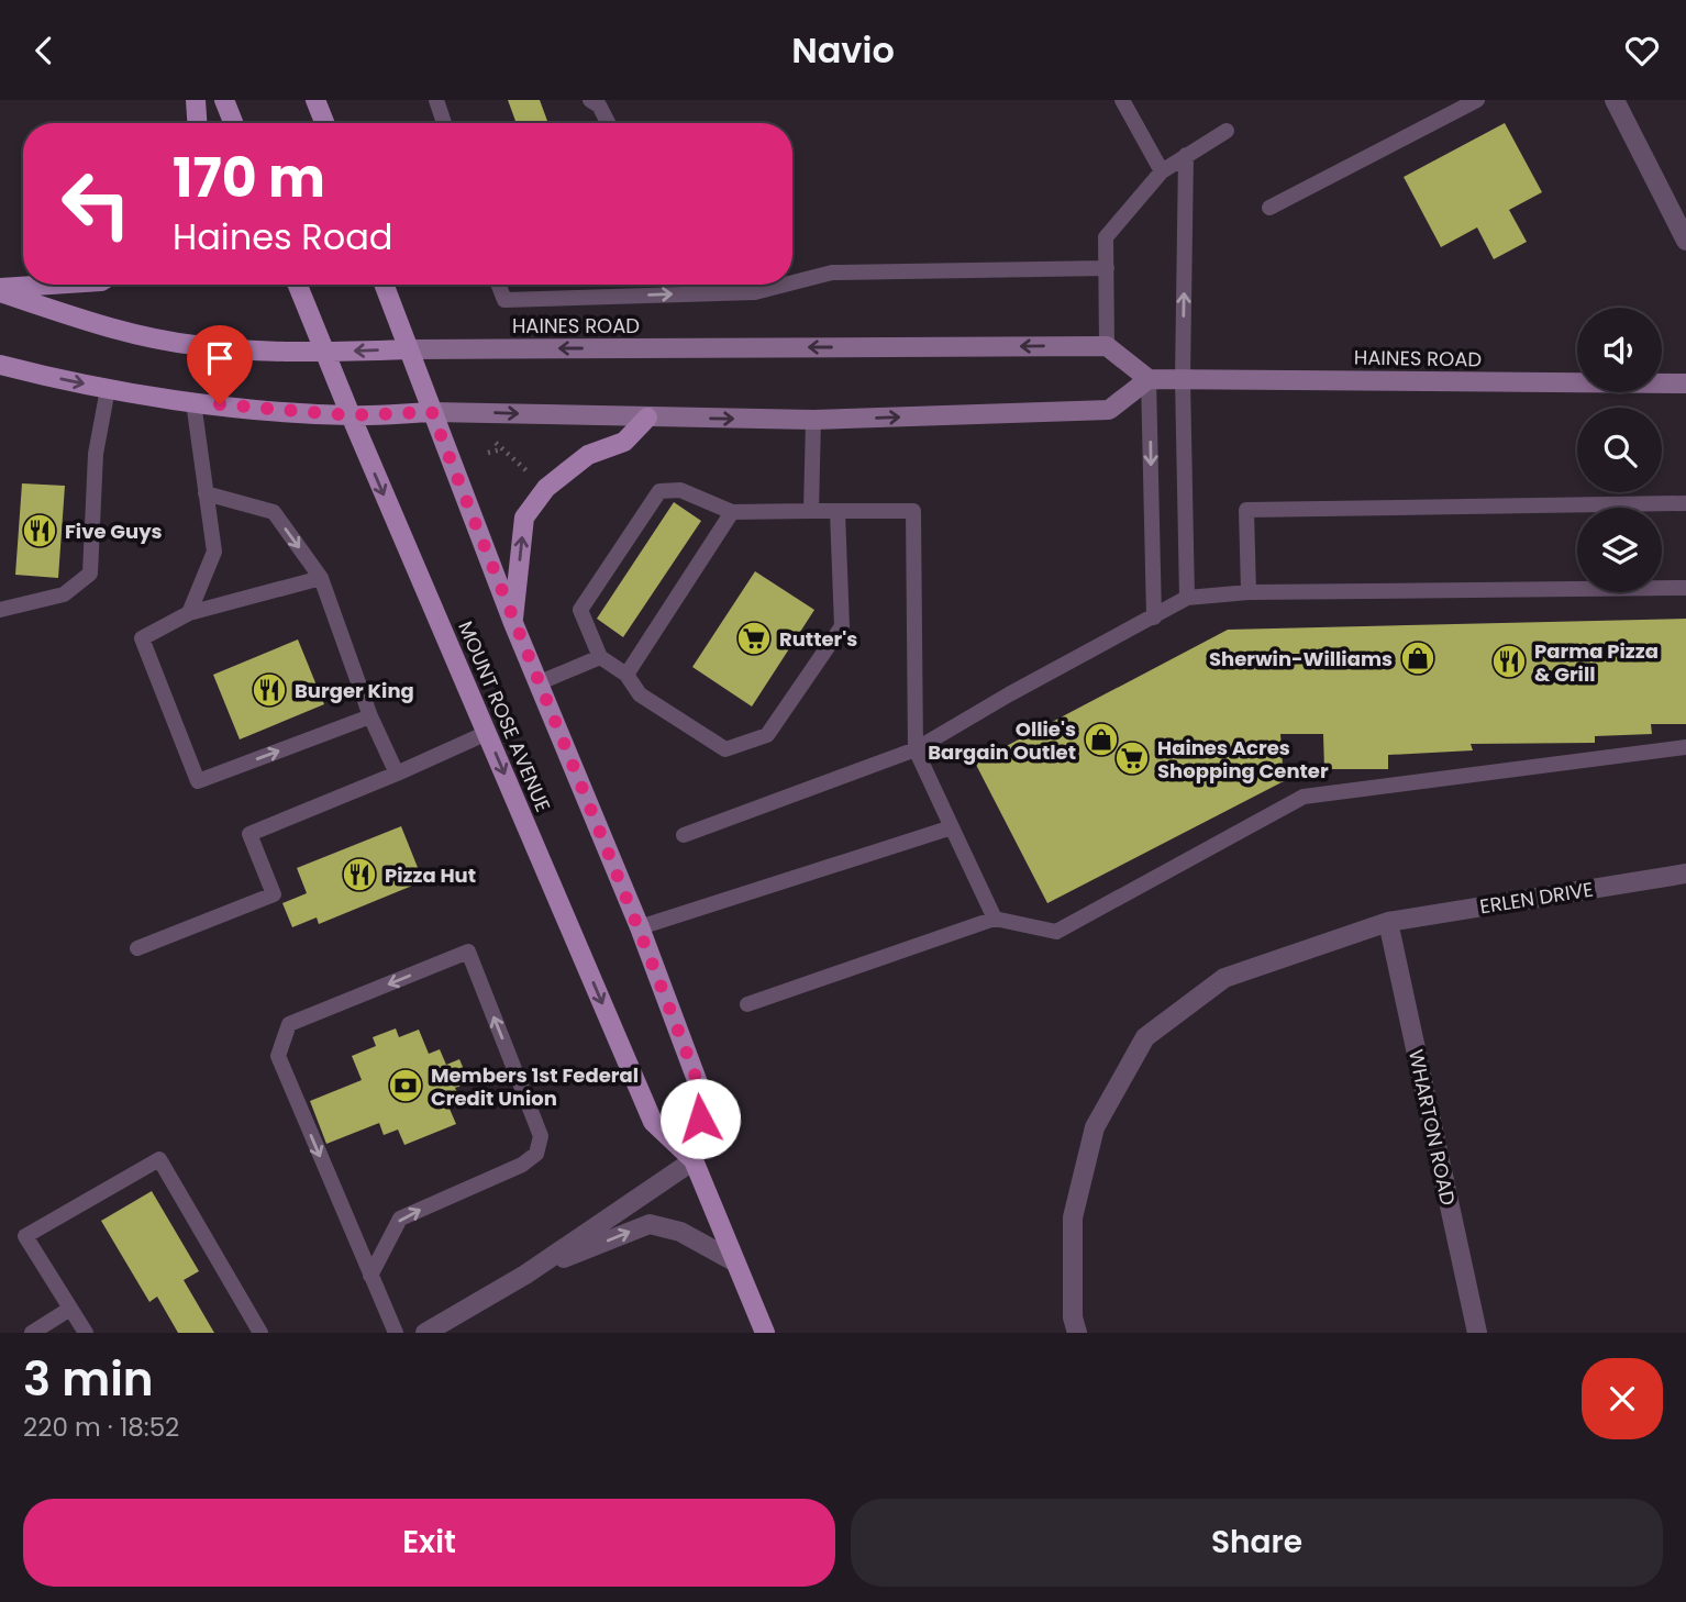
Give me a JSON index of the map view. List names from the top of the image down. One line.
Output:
{"streets":{"main road":["HAINES ROAD","MOUNT ROSE AVENUE"],"street":["ERLEN DRIVE","WHARTON ROAD"]},"crossings":[["HAINES ROAD","MOUNT ROSE AVENUE"],["ERLEN DRIVE","WHARTON ROAD"]],"places":{"restaurant":["Five Guys","Parma Pizza & Grill","Burger King","Pizza Hut"],"supermarket":["Rutter's","Haines Acres Shopping Center"],"shop":["Sherwin-Williams","Ollie's Bargain Outlet"],"bank":["Members 1st Federal Credit Union"]},"page":{"header":"Navio","turn":["170 m","Haines Road"],"heading":["3 min","220 m · 18:52"],"buttons":["Exit","Share"]}}
